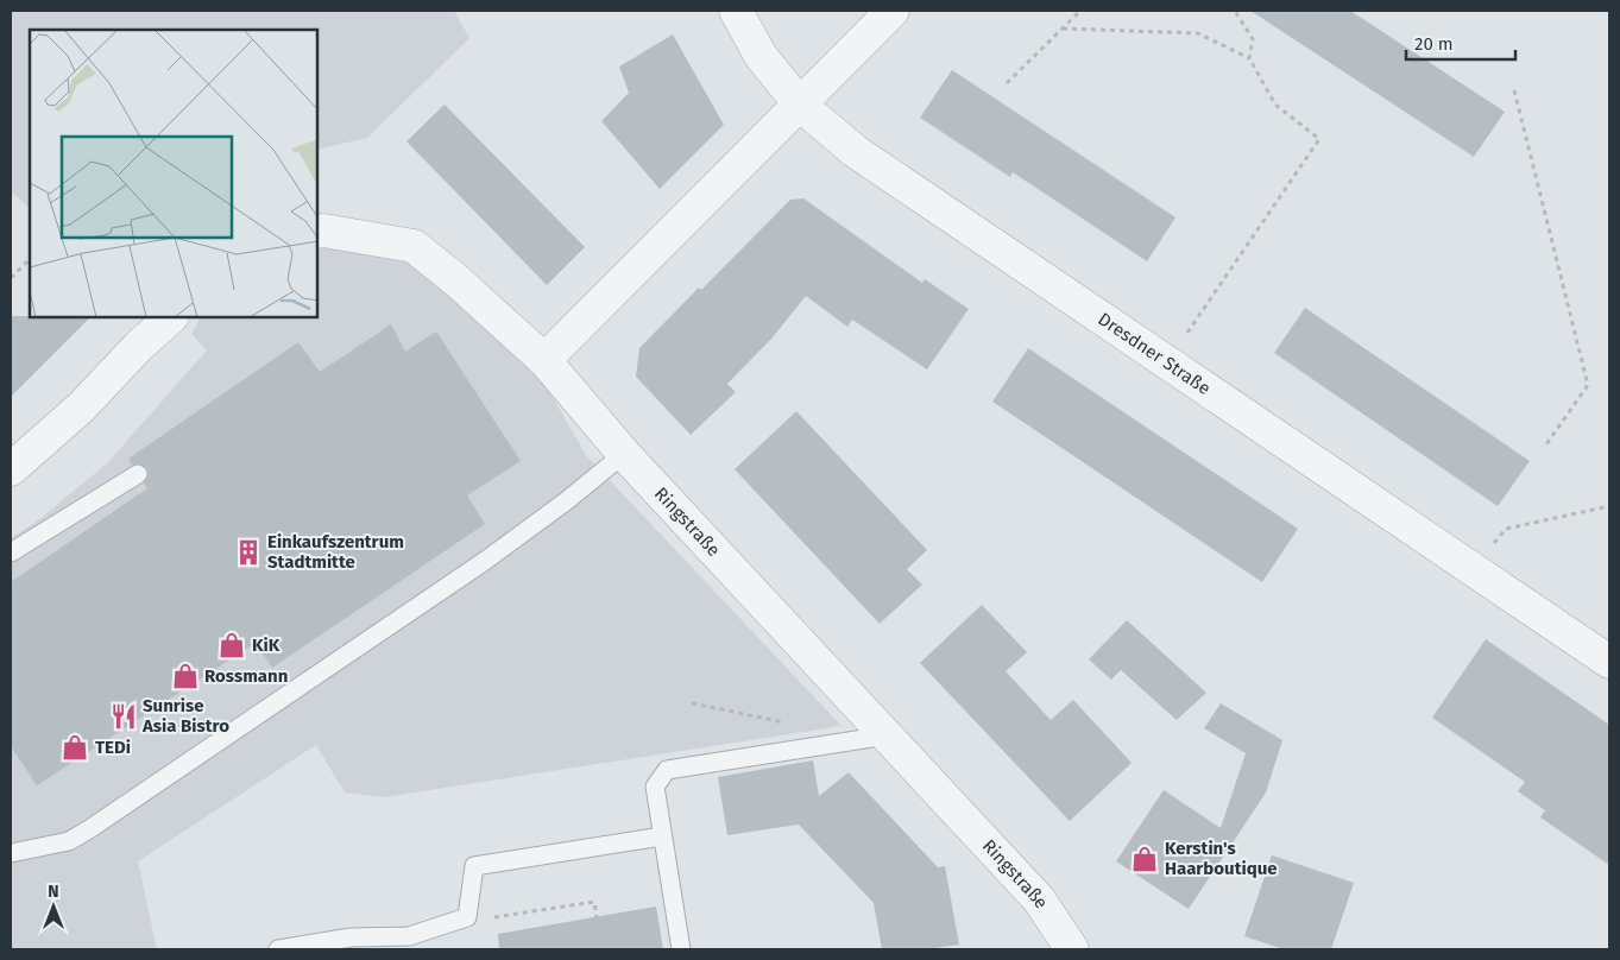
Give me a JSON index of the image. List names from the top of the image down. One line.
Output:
{"streets":{"street":["Dresdner Straße","Ringstraße"]},"places":{"building":["Einkaufszentrum Stadtmitte"],"shop":["KiK","Rossmann","TEDi","Kerstin's Haarboutique"],"restaurant":["Sunrise Asia Bistro"]},"scale_bar":"20 m","north":"top"}
